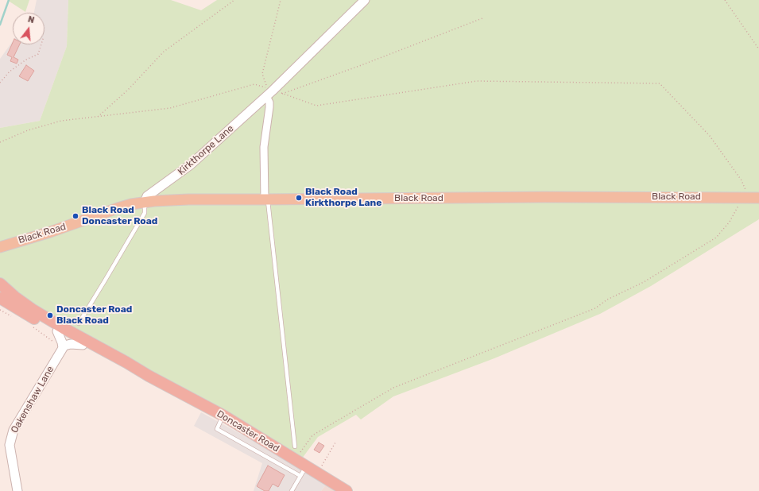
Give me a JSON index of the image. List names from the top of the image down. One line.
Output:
{"streets":{"highway":["Doncaster Road"],"main road":["Black Road"],"street":["Kirkthorpe Lane","Oakenshaw Lane"]},"crossings":[["Kirkthorpe Lane","Black Road"],["Oakenshaw Lane","Doncaster Road"]],"places":["Black Road Kirkthorpe Lane","Black Road Doncaster Road","Doncaster Road Black Road"],"north":"top"}
